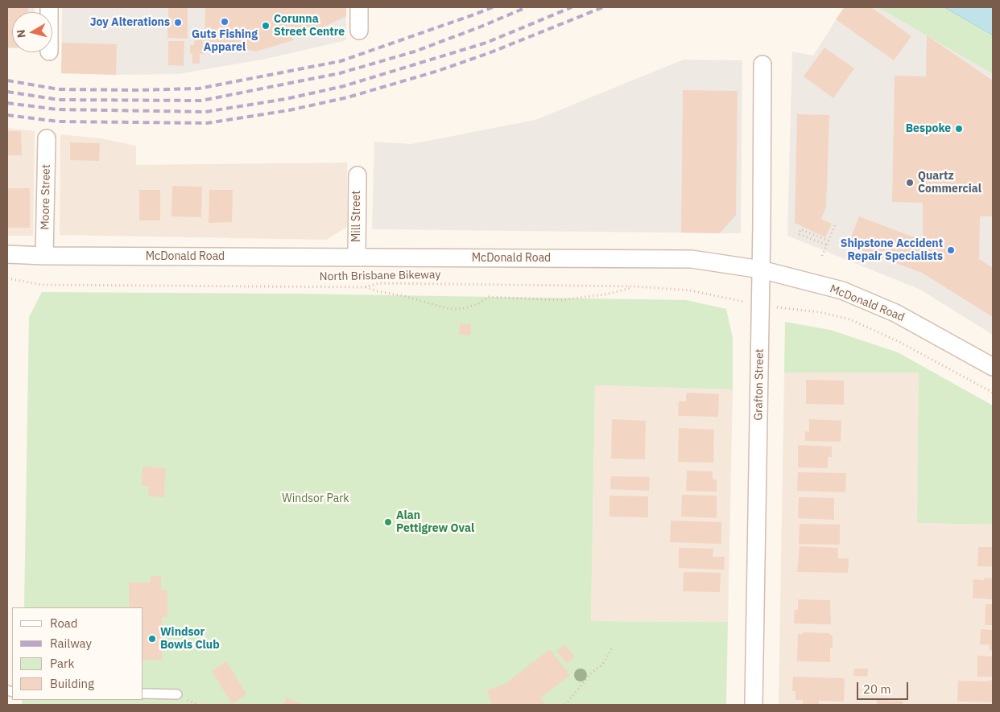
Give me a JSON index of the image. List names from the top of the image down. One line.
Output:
{"streets":{"street":["Moore Street","Mill Street","McDonald Road","Grafton Street"],"path":["North Brisbane Bikeway"]},"crossings":[["Moore Street","McDonald Road"],["Mill Street","McDonald Road"],["McDonald Road","Grafton Street"]],"parks":["Windsor Park"],"places":["Guts Fishing Apparel","Joy Alterations","Corunna Street Centre","Bespoke","Quartz Commercial","Shipstone Accident Repair Specialists","Alan Pettigrew Oval","Windsor Bowls Club"],"legend":["Road","Railway","Park","Building"],"scale_bar":"20 m","north":"left"}
